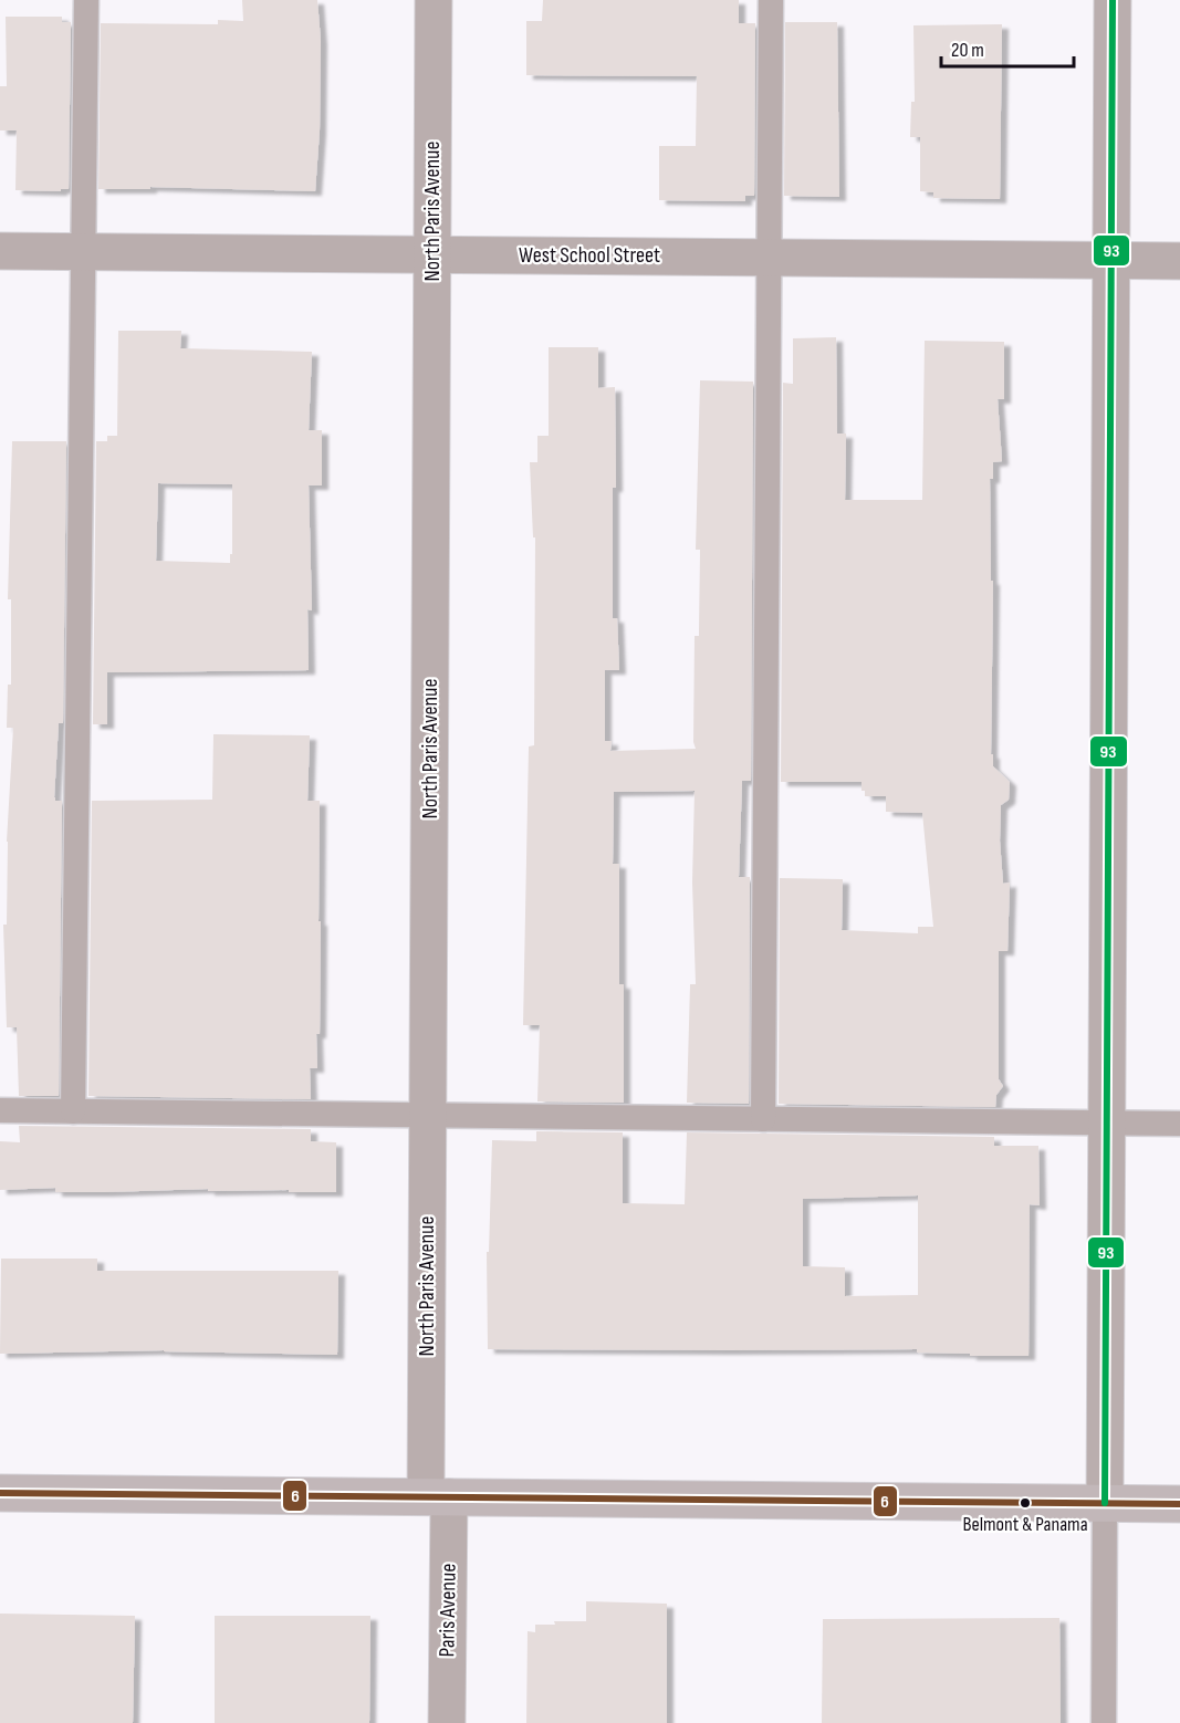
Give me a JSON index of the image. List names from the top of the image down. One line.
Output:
{"streets":{"street":["North Paris Avenue","West School Street","Paris Avenue"]},"crossings":[["North Paris Avenue","West School Street"],["North Paris Avenue","Paris Avenue"]],"places":["Belmont & Panama"],"lines":["transit line 93","transit line 6"],"scale_bar":"20 m"}
